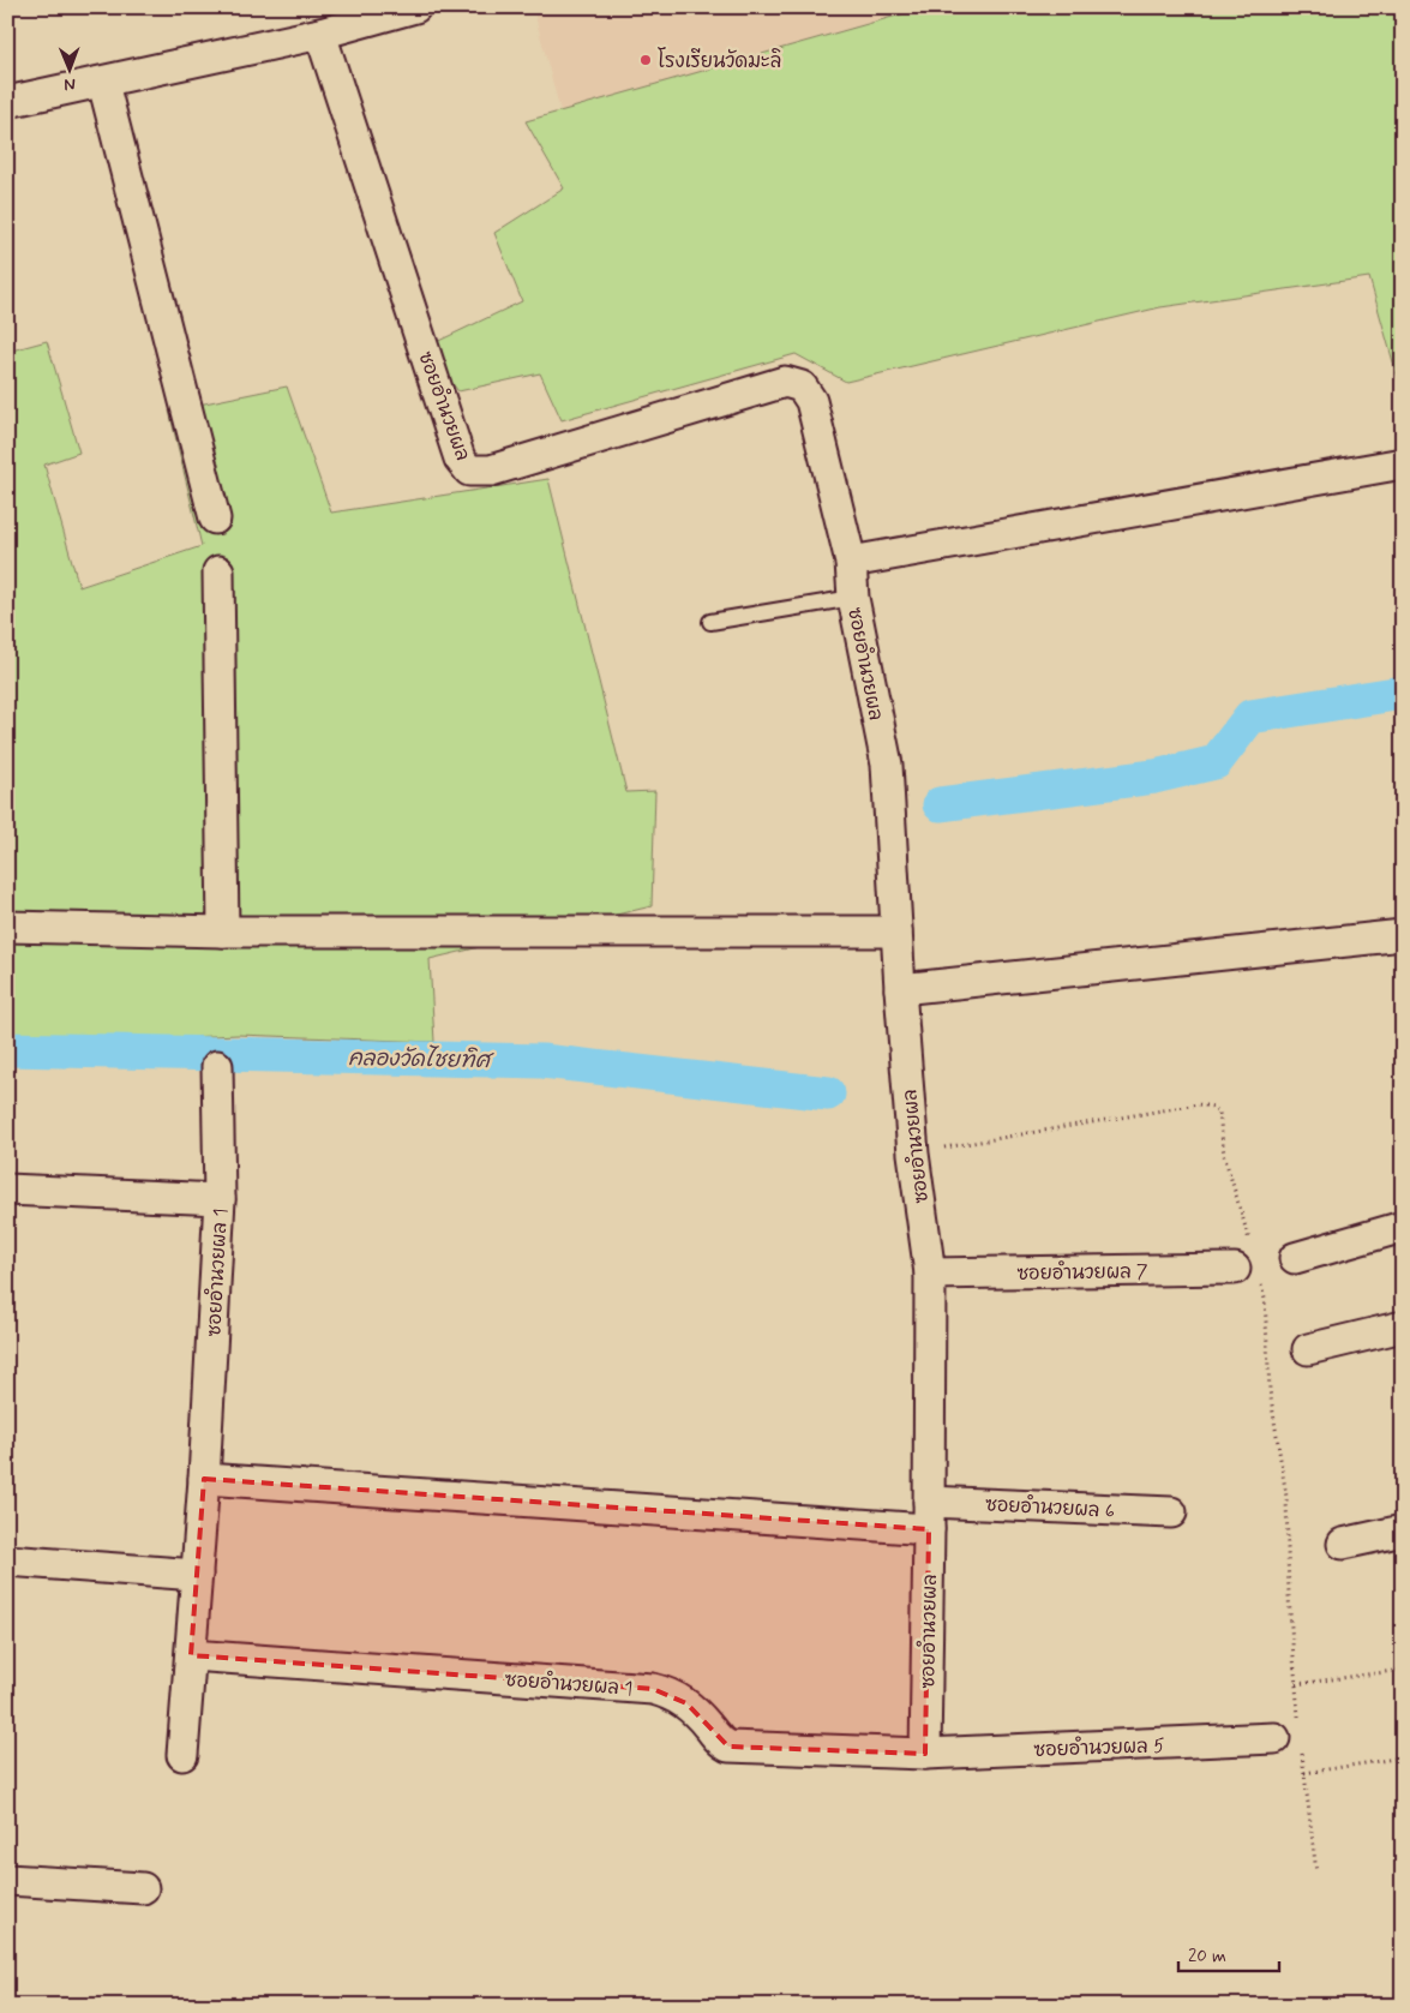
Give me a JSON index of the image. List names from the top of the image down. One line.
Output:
{"streets":{"street":["ซอยอำนวยผล","ซอยอำนวยผล 7","ซอยอำนวยผล 1","ซอยอำนวยผล 6","ซอยอำนวยผล 5"]},"crossings":[["ซอยอำนวยผล","ซอยอำนวยผล 7"],["ซอยอำนวยผล","ซอยอำนวยผล 1"],["ซอยอำนวยผล","ซอยอำนวยผล 6"],["ซอยอำนวยผล","ซอยอำนวยผล 5"],["ซอยอำนวยผล 1","ซอยอำนวยผล 5"]],"water":["คลองวัดไชยทิศ"],"places":["โรงเรียนวัดมะลิ"],"scale_bar":"20 m","north":"bottom"}
